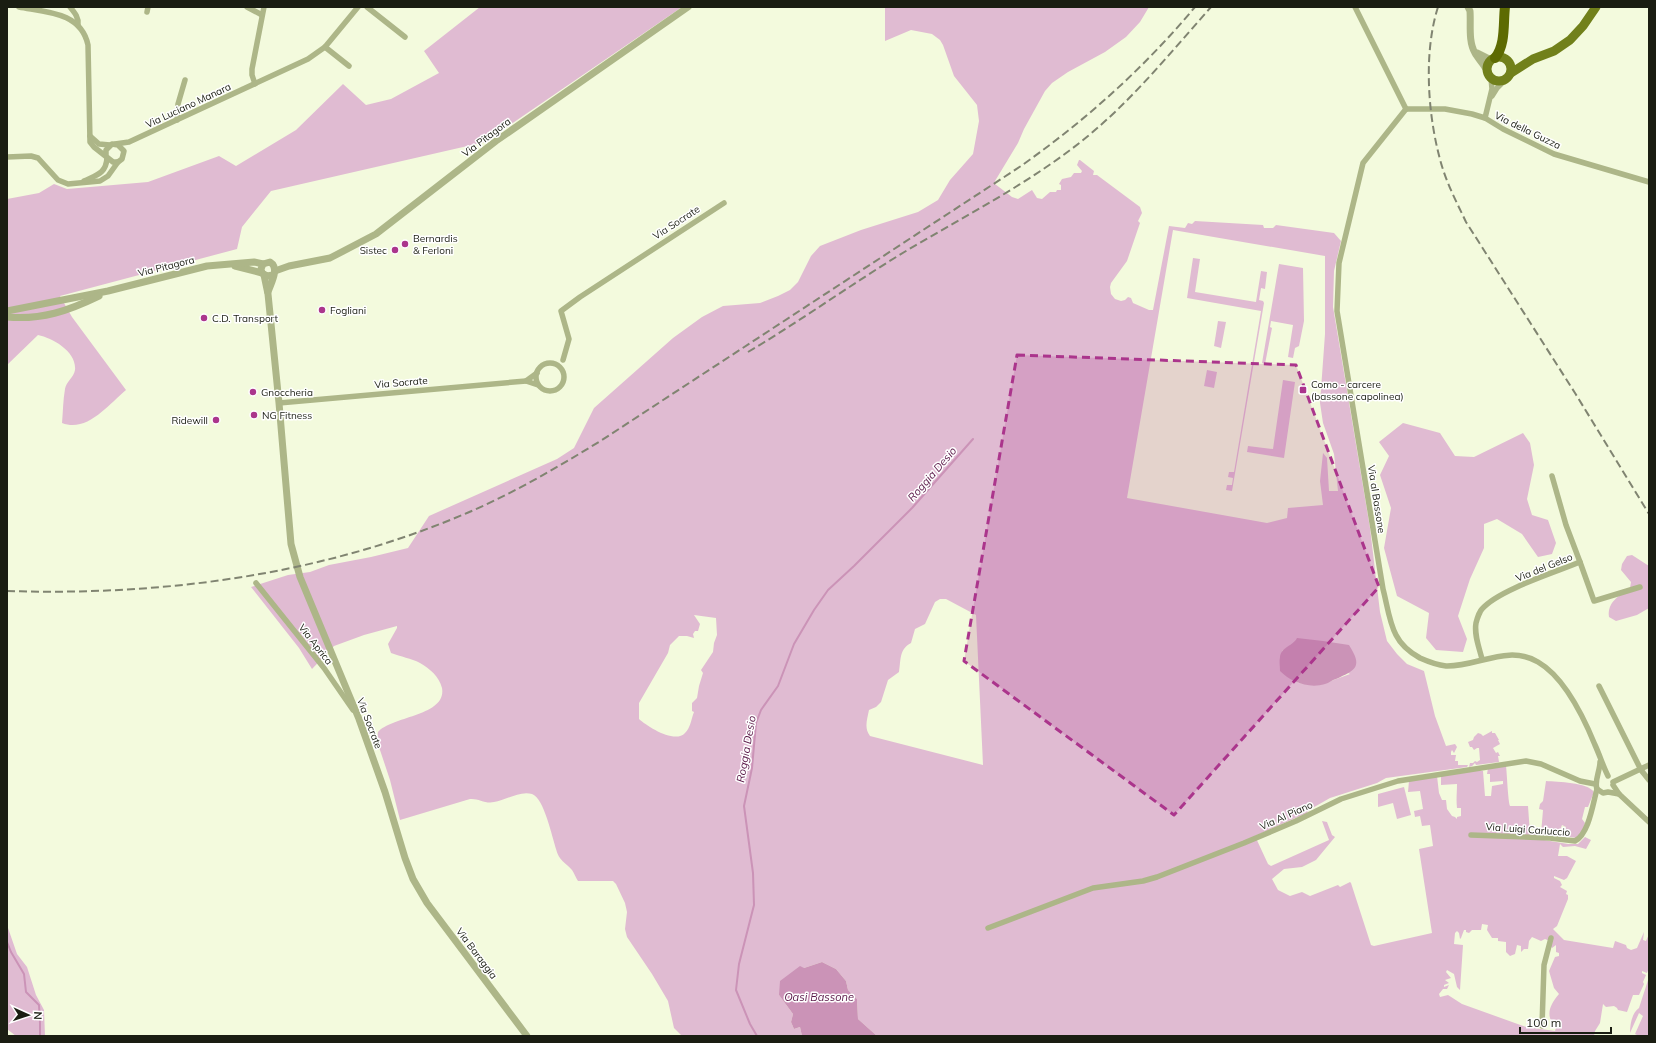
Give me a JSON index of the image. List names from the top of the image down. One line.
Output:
{"streets":{"street":["Via Luciano Manara","Via della Guzza","Via Pitagora","Via Socrate","Via al Bassone","Via del Gelso","Via Aprica","Via Al Piano","Via Luigi Carluccio","Via Baraggia"]},"crossings":[["Via della Guzza","Via al Bassone"],["Via Socrate","Via Aprica"],["Via Socrate","Via Baraggia"],["Via al Bassone","Via del Gelso"],["Via al Bassone","Via Al Piano"],["Via al Bassone","Via Luigi Carluccio"],["Via Al Piano","Via Luigi Carluccio"]],"water":["Roggia Desio","Oasi Bassone"],"places":{"other":["Bernardis & Ferloni","Sistec","Fogliani","C.D. Transport","Gnoccheria","NG Fitness","Ridewill"],"transit":["Como - carcere (bassone capolinea)"]},"scale_bar":"100 m","north":"right"}
